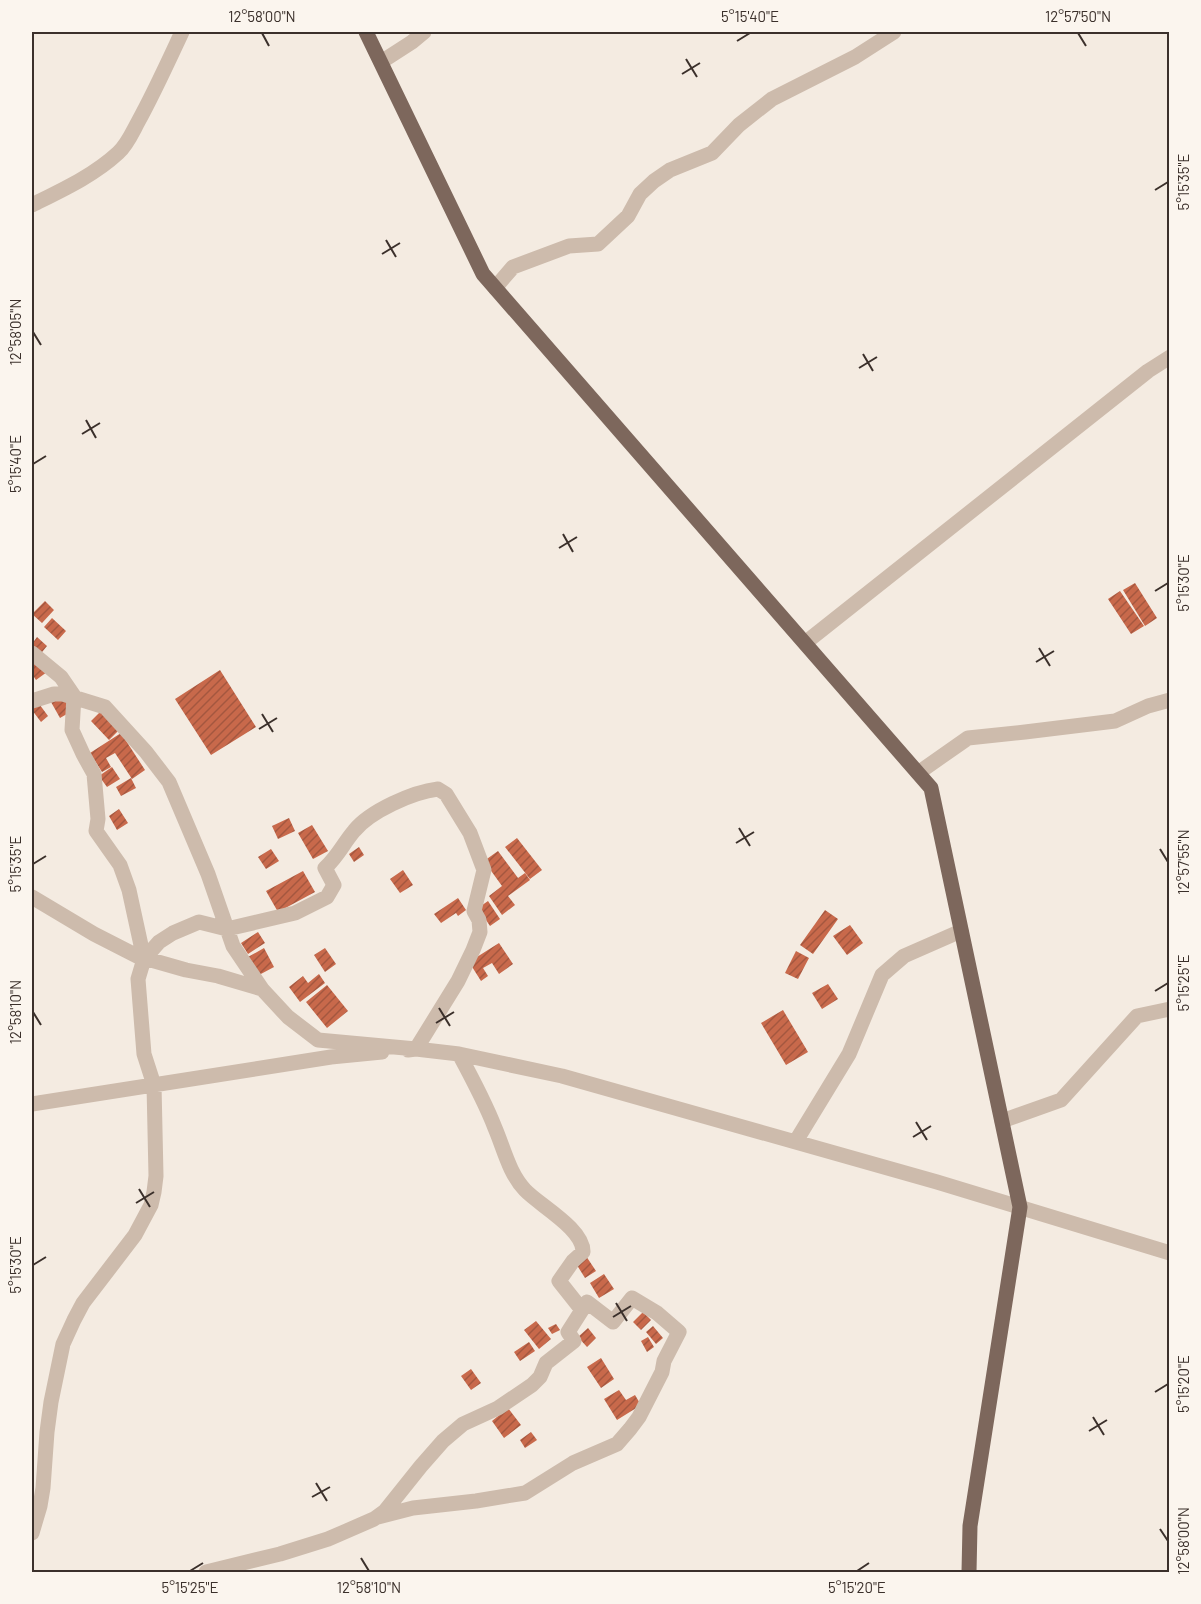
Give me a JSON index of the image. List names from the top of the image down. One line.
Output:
{"coordinates":["12°58'00\"N","5°15'40\"E","12°57'50\"N","5°15'35\"E","12°58'05\"N","5°15'30\"E","12°57'55\"N","5°15'25\"E","12°58'10\"N","5°15'20\"E"]}
